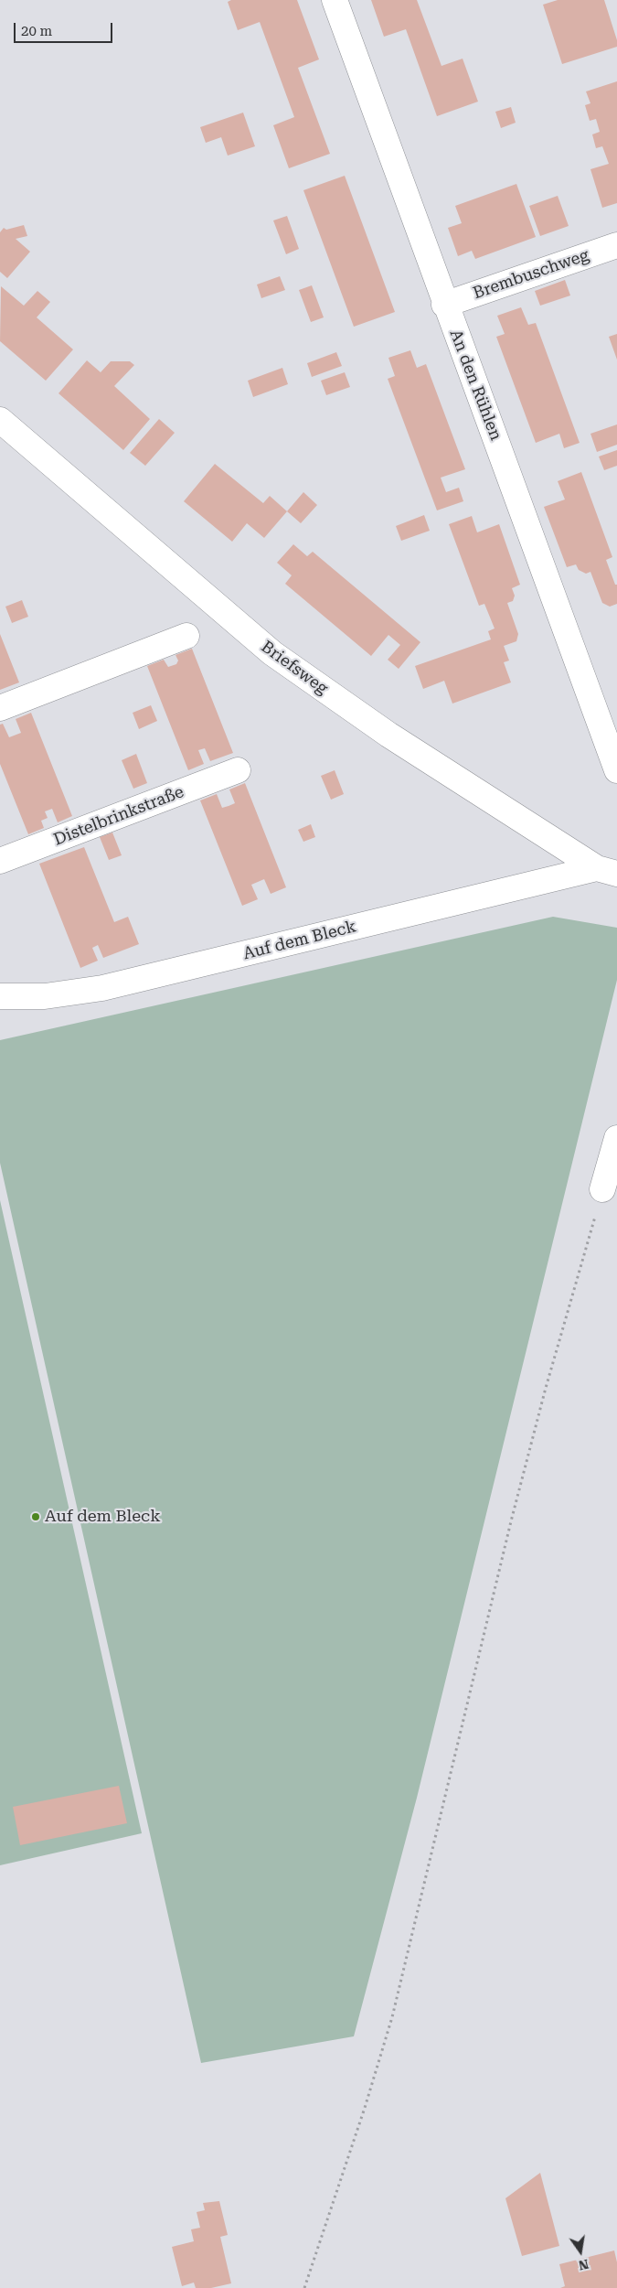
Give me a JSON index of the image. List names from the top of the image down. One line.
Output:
{"streets":{"street":["Brembuschweg","An den Rühlen","Briefsweg","Distelbrinkstraße","Auf dem Bleck"]},"crossings":[["Brembuschweg","An den Rühlen"],["Briefsweg","Auf dem Bleck"]],"places":["Auf dem Bleck"],"scale_bar":"20 m","north":"bottom"}
